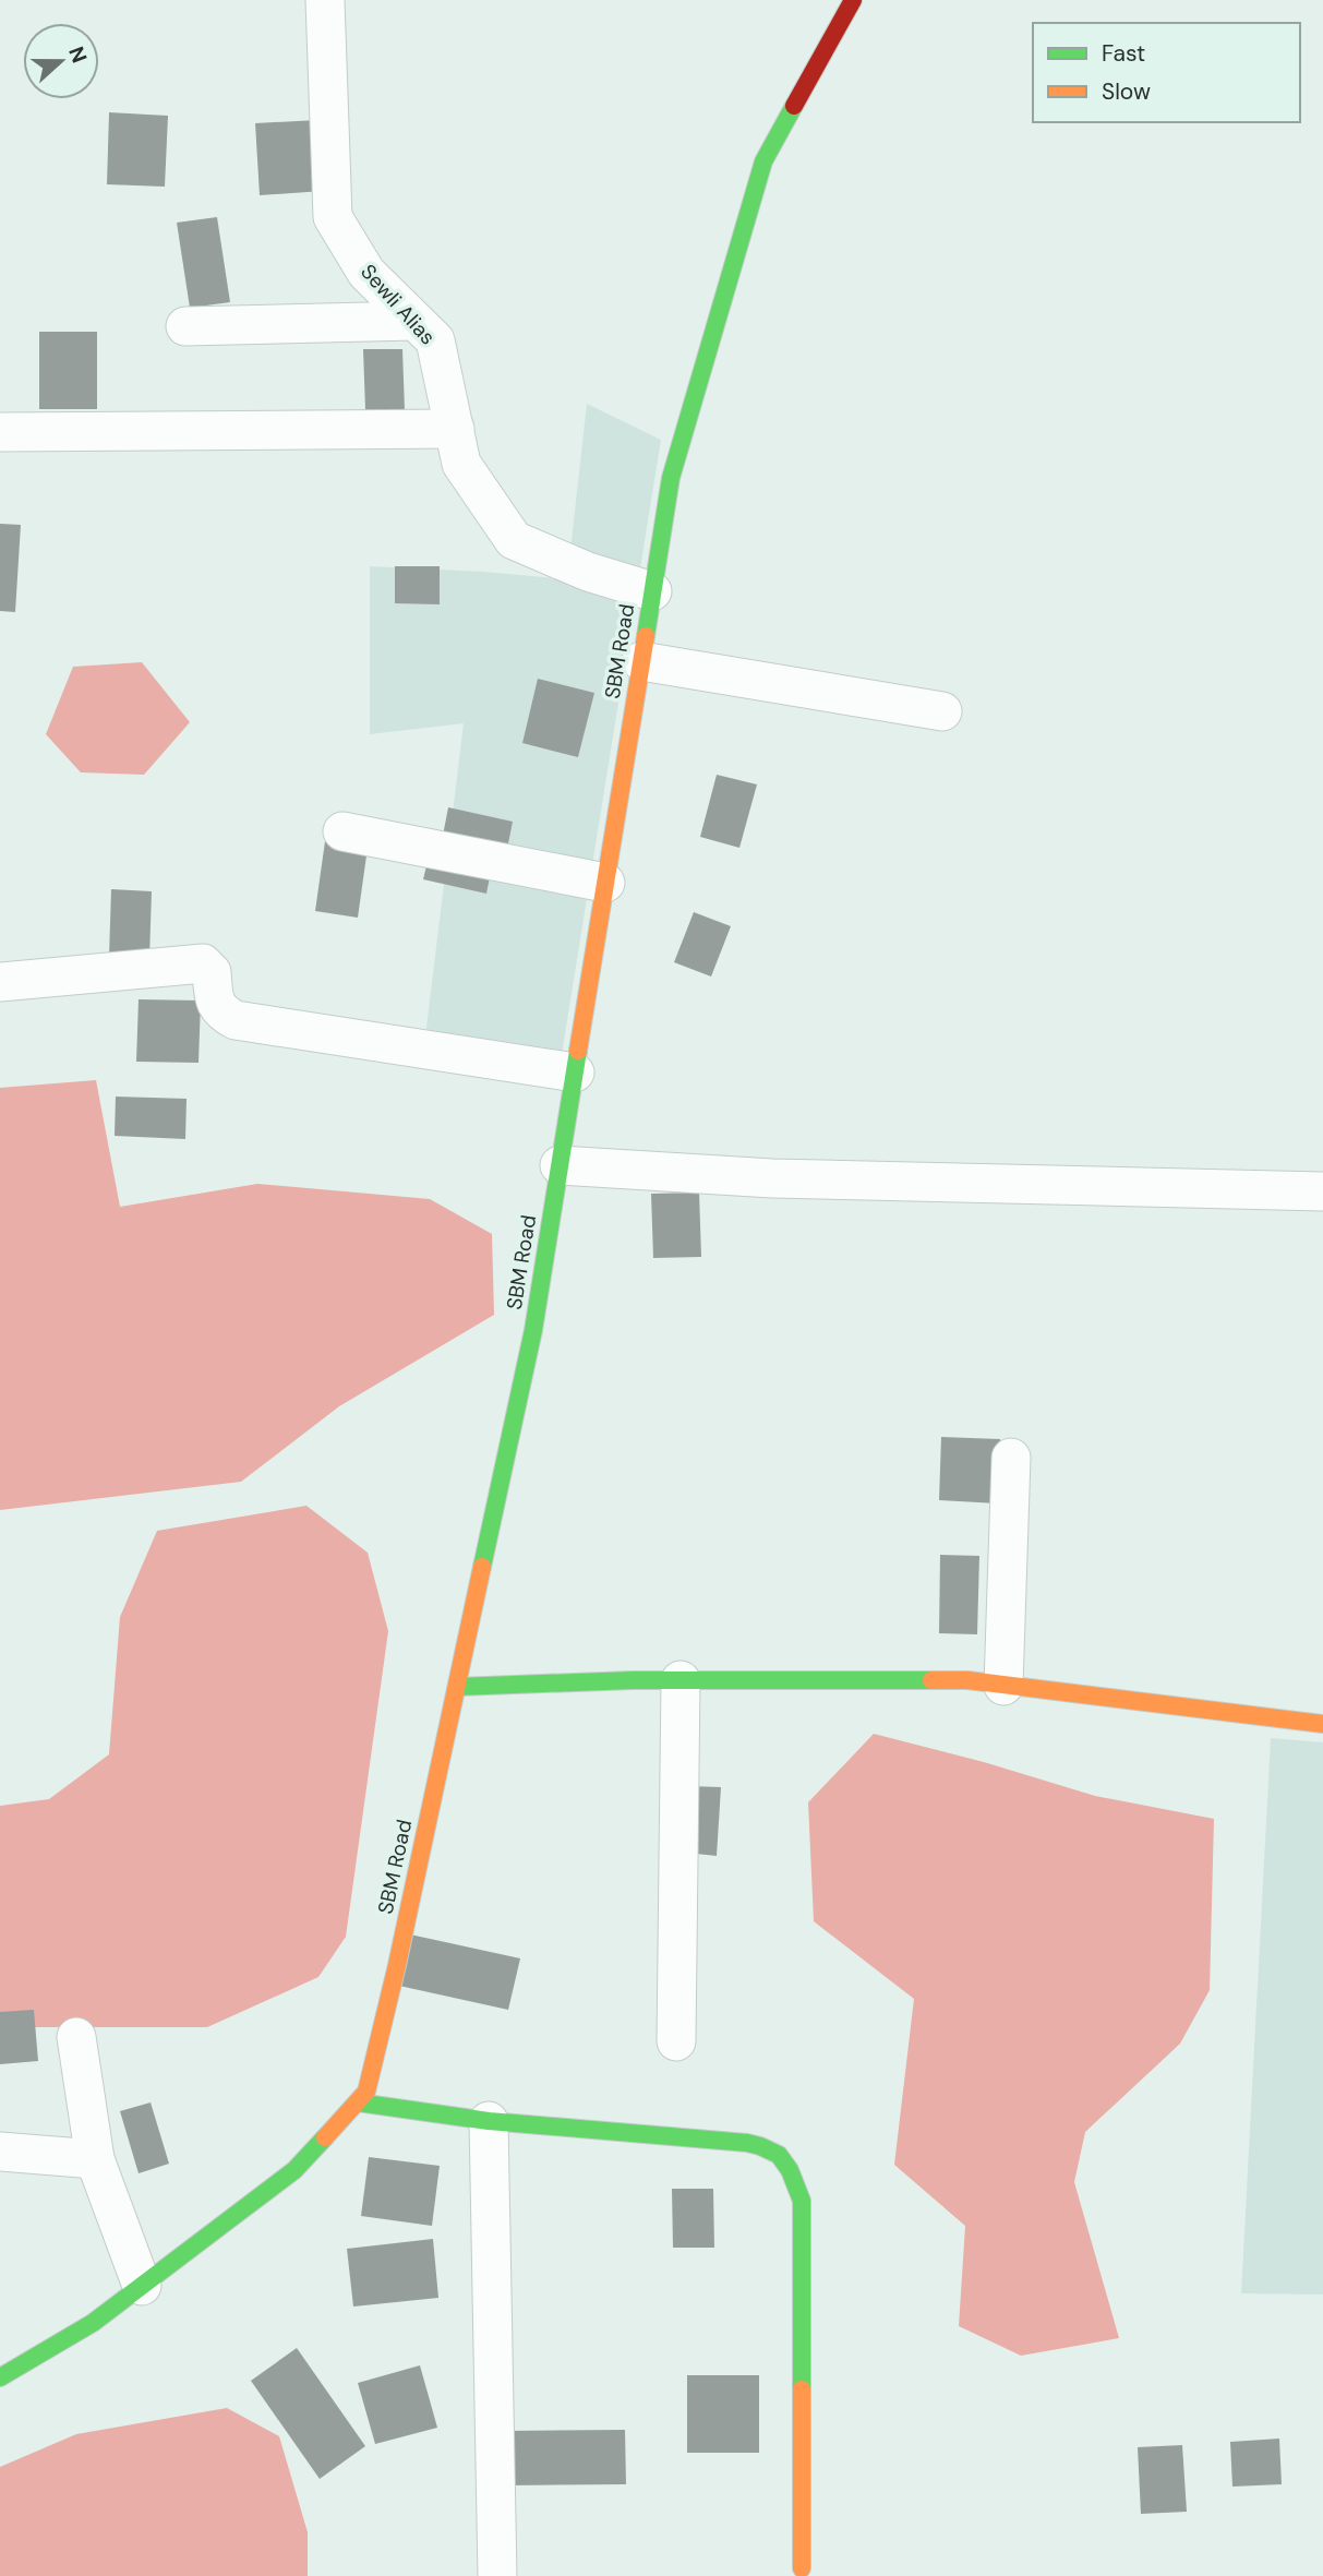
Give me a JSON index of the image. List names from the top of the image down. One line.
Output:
{"streets":{"street":["Sewli Alias","SBM Road"]},"crossings":[["Sewli Alias","SBM Road"]],"legend":["Fast","Slow"],"north":"right"}
